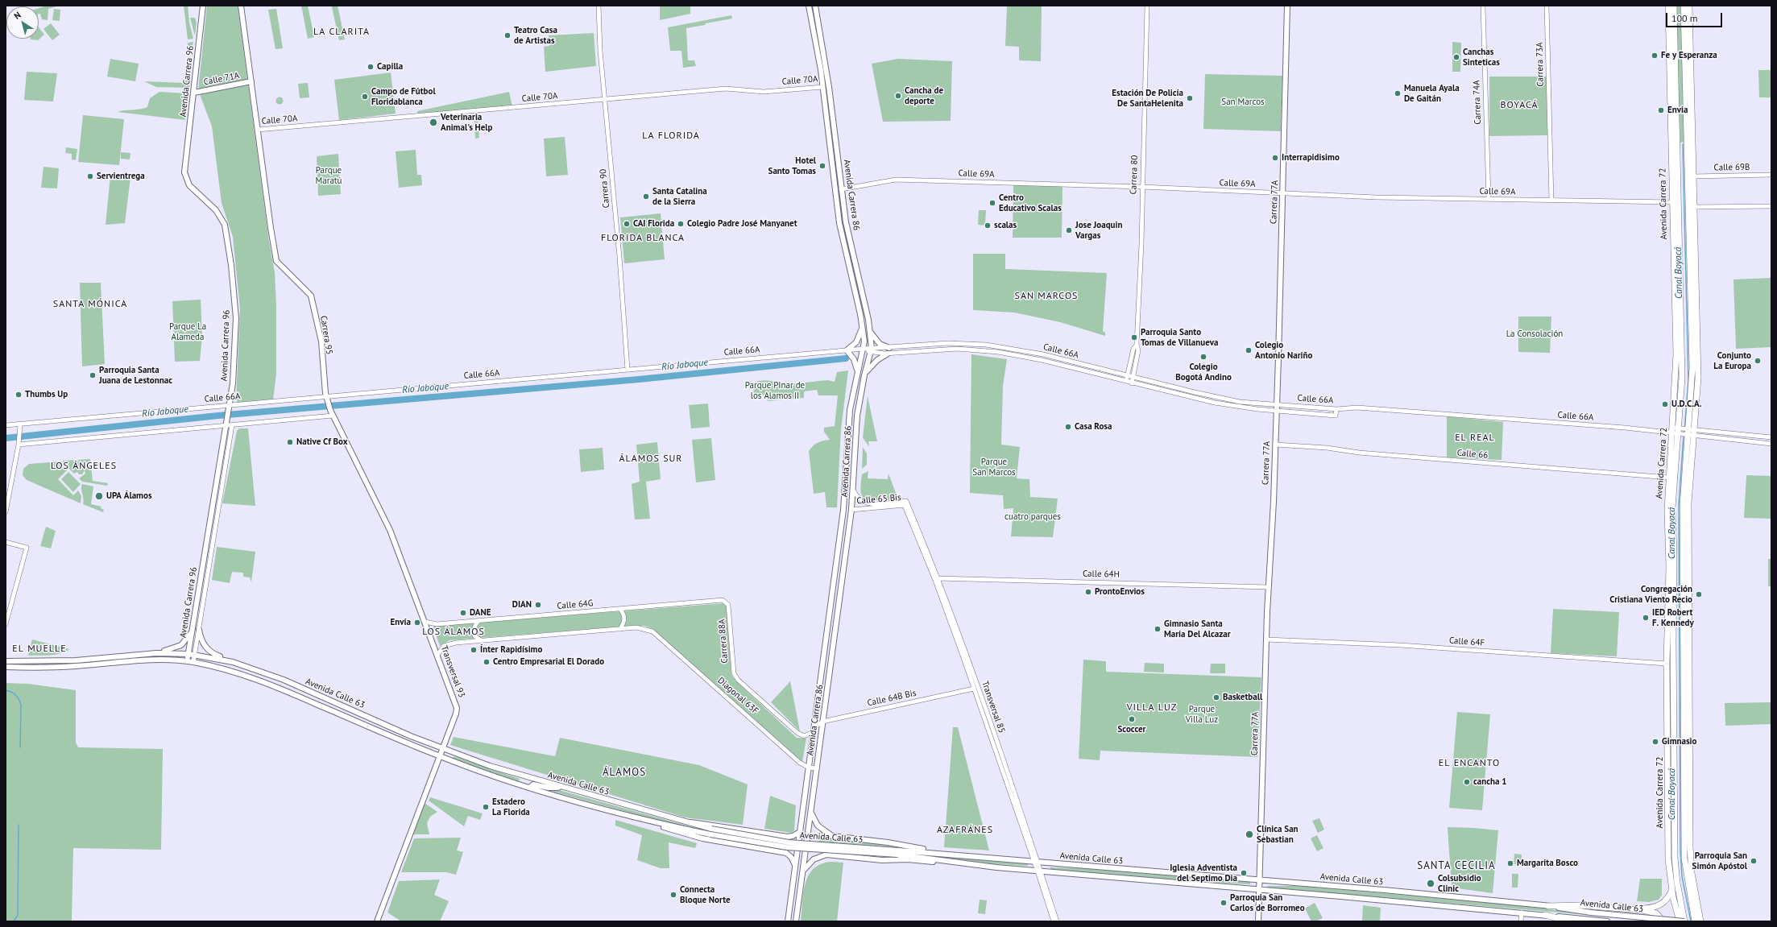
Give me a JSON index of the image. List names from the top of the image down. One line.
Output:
{"streets":{"highway":["Avenida Carrera 72"],"main road":["Calle 71A","Avenida Carrera 96","Avenida Carrera 86","Carrera 77A","Carrera 95","Transversal 93","Avenida Calle 63"],"street":["Carrera 73A","Calle 70A","Carrera 74A","Calle 69B","Calle 69A","Carrera 80","Carrera 90","Calle 66A","Calle 66","Calle 65 Bis","Calle 64H","Calle 64G","Carrera 88A","Calle 64F","Diagonal 63F","Calle 64B Bis","Transversal 85"]},"crossings":[["Carrera 73A","Calle 69A"],["Calle 71A","Avenida Carrera 96"],["Calle 70A","Carrera 90"],["Calle 70A","Avenida Carrera 86"],["Calle 70A","Carrera 95"],["Avenida Carrera 96","Calle 66A"],["Avenida Carrera 96","Avenida Calle 63"],["Carrera 74A","Calle 69A"],["Calle 69A","Carrera 80"],["Calle 69A","Avenida Carrera 86"],["Calle 69A","Carrera 77A"],["Calle 69A","Avenida Carrera 72"],["Carrera 80","Calle 66A"],["Carrera 90","Calle 66A"],["Avenida Carrera 86","Calle 66A"],["Avenida Carrera 86","Calle 65 Bis"],["Avenida Carrera 86","Diagonal 63F"],["Avenida Carrera 86","Calle 64B Bis"],["Carrera 77A","Calle 66A"],["Carrera 77A","Calle 66"],["Carrera 77A","Calle 64H"],["Carrera 77A","Calle 64F"],["Carrera 77A","Avenida Calle 63"],["Avenida Carrera 72","Calle 66A"],["Avenida Carrera 72","Calle 66"],["Avenida Carrera 72","Calle 64F"],["Avenida Carrera 72","Avenida Calle 63"],["Carrera 95","Calle 66A"],["Carrera 95","Transversal 93"],["Calle 66A","Transversal 93"],["Calle 65 Bis","Transversal 85"],["Calle 64H","Transversal 85"],["Calle 64G","Carrera 88A"],["Calle 64G","Transversal 93"],["Carrera 88A","Diagonal 63F"],["Transversal 93","Avenida Calle 63"],["Avenida Calle 63","Transversal 85"],["Diagonal 63F","Calle 64B Bis"],["Calle 64B Bis","Transversal 85"]],"districts":["LA CLARITA","BOYACÁ","LA FLORIDA","FLORIDA BLANCA","SAN MARCOS","SANTA MÓNICA","EL REAL","ÁLAMOS SUR","LOS ÁNGELES","LOS ÁLAMOS","EL MUELLE","VILLA LUZ","EL ENCANTO","ÁLAMOS","AZAFRÁNES","SANTA CECILIA"],"water":["Canal Boyacá","Río Jaboque"],"parks":["San Marcos","Parque Maratú","Parque La Alameda","La Consolación","Parque PInar de los Alamos II","Parque San Marcos","cuatro parques","Parque Villa Luz"],"places":["Teatro Casa de Artistas","Fe y Esperanza","Canchas Sinteticas","Capilla","Manuela Ayala De Gaitán","Cancha de deporte","Campo de Fútbol Floridablanca","Estación De Policía De SantaHelenita","Envia","Veterinaria Animal's Help","Interrapidisimo","Hotel Santo Tomas","Servientrega","Santa Catalina de la Sierra","Centro Educativo Scalas","CAI Florida","Colegio Padre José Manyanet","scalas","Jose Joaquin Vargas","Parroquia Santo Tomas de Villanueva","Colegio Antonio Nariño","Colegio Bogotá Andino","Conjunto La Europa","Parroquia Santa Juana de Lestonnac","Thumbs Up","U.D.C.A.","Casa Rosa","Native Cf Box","UPA Álamos","ProntoEnvios","Congregación Cristiana Viento Recio","DIAN","DANE","IED Robert F. Kennedy","Envía","Gimnasio Santa María Del Alcazar","Ínter Rapidísimo","Centro Empresarial El Dorado","Basketball","Scoccer","Gimnasio","cancha 1","Estadero La Florida","Clínica San Sebastian","Parroquia San Simón Apóstol","Margarita Bosco","Iglesia Adventista del Septimo Dia","Colsubsidio Clinic","Connecta Bloque Norte","Parroquia San Carlos de Borromeo"],"scale_bar":"100 m","north":"top left"}
